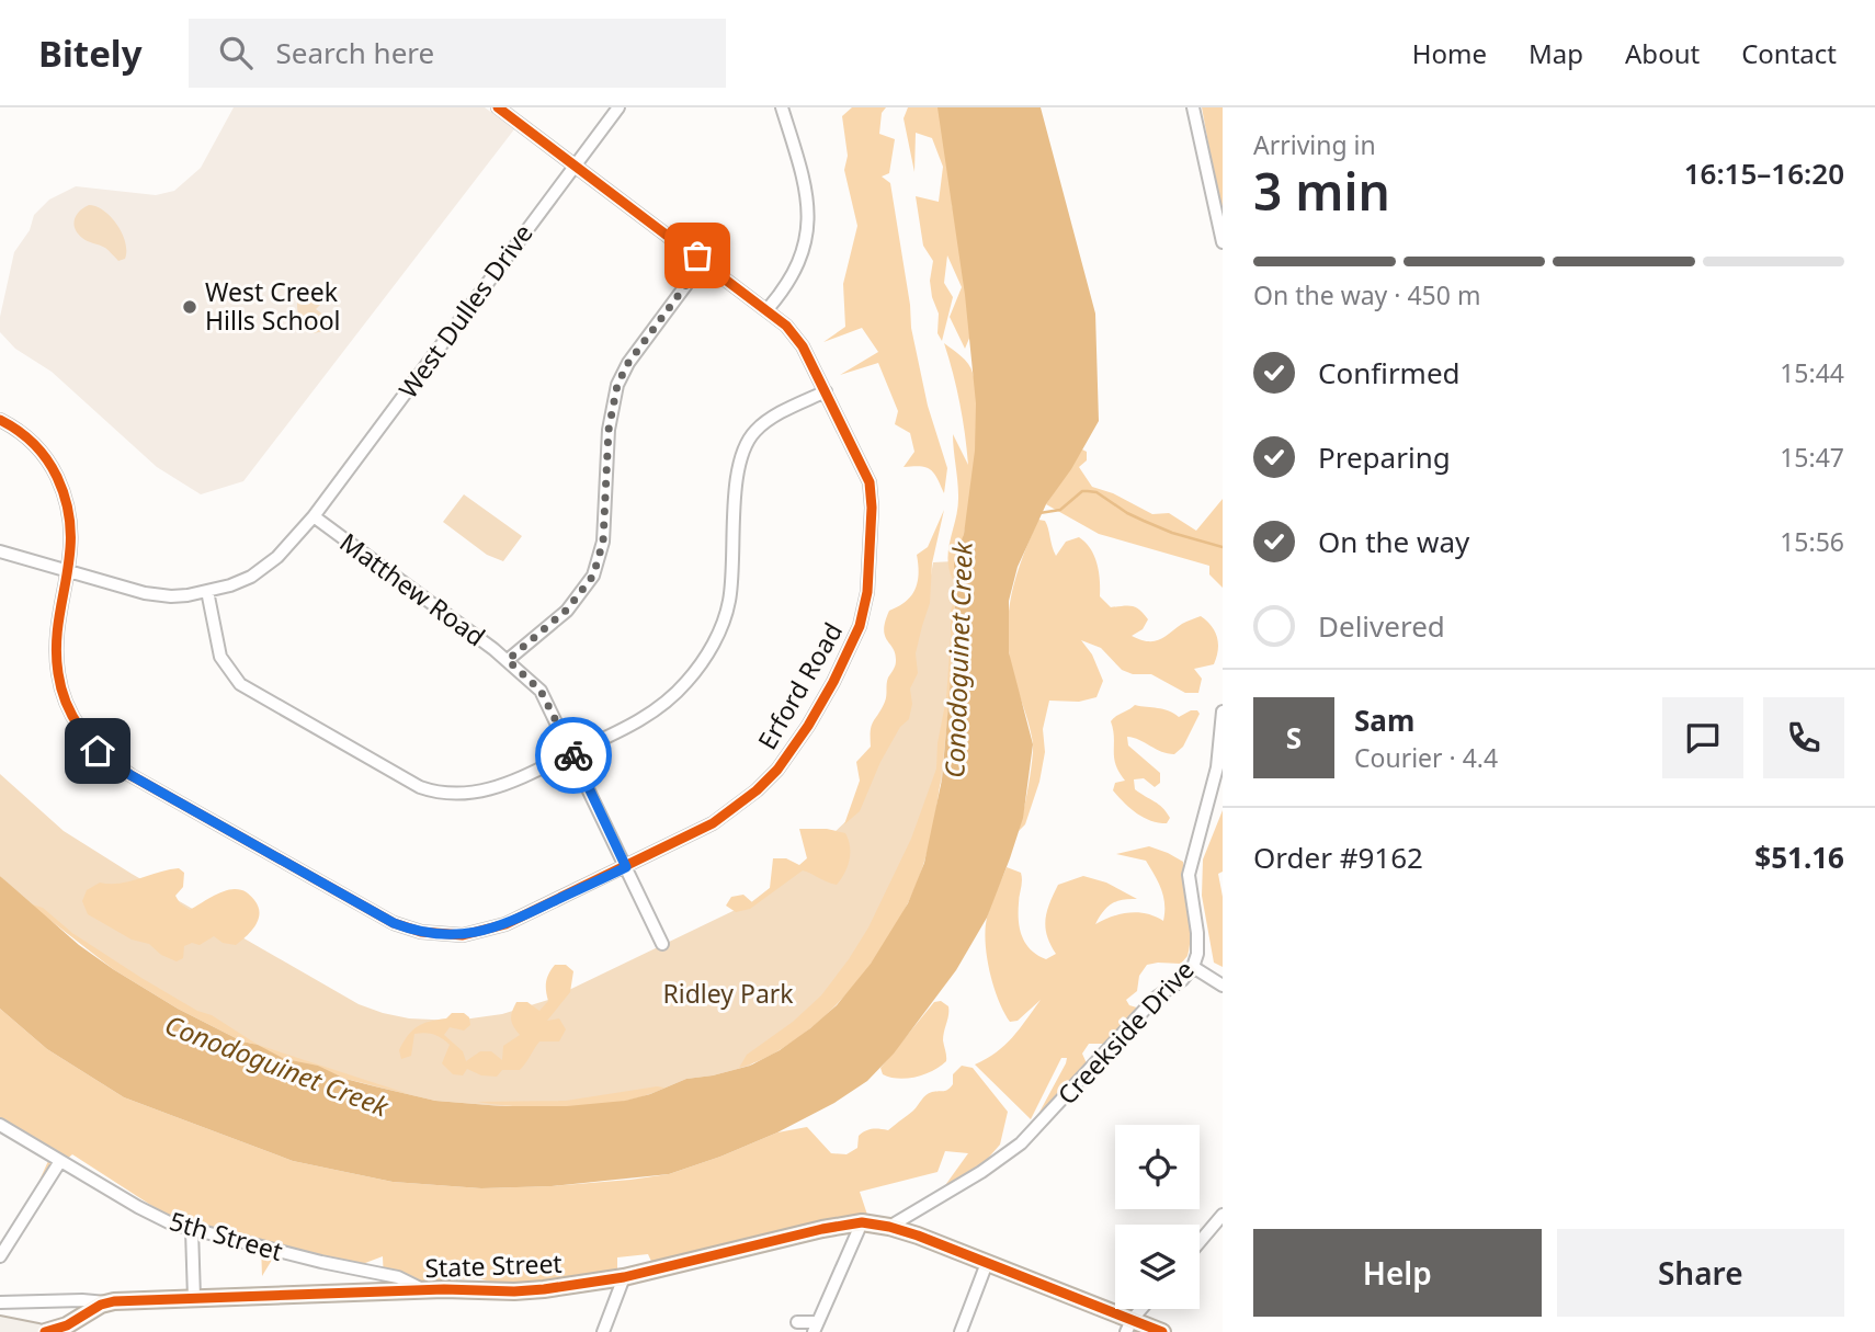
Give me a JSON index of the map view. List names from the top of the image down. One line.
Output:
{"streets":{"main road":["State Street"],"street":["West Dulles Drive","Matthew Road","Erford Road","Creekside Drive","5th Street"]},"crossings":[["West Dulles Drive","Matthew Road"],["West Dulles Drive","Erford Road"],["Matthew Road","Erford Road"],["Creekside Drive","State Street"],["5th Street","State Street"]],"water":["Conodoguinet Creek"],"parks":["Ridley Park"],"places":["West Creek Hills School"],"page":{"header":"Bitely","search":"Search here","nav":["Home","Map","About","Contact"],"heading":["3 min","Arriving in","16:15–16:20"],"panel":["Sam","Courier · 4.4","Order #9162","$51.16"],"bar":"On the way · 450 m","list":[["Confirmed","15:44"],["Preparing","15:47"],["On the way","15:56"],"Delivered"],"round":"S","buttons":["Help","Share"]}}
